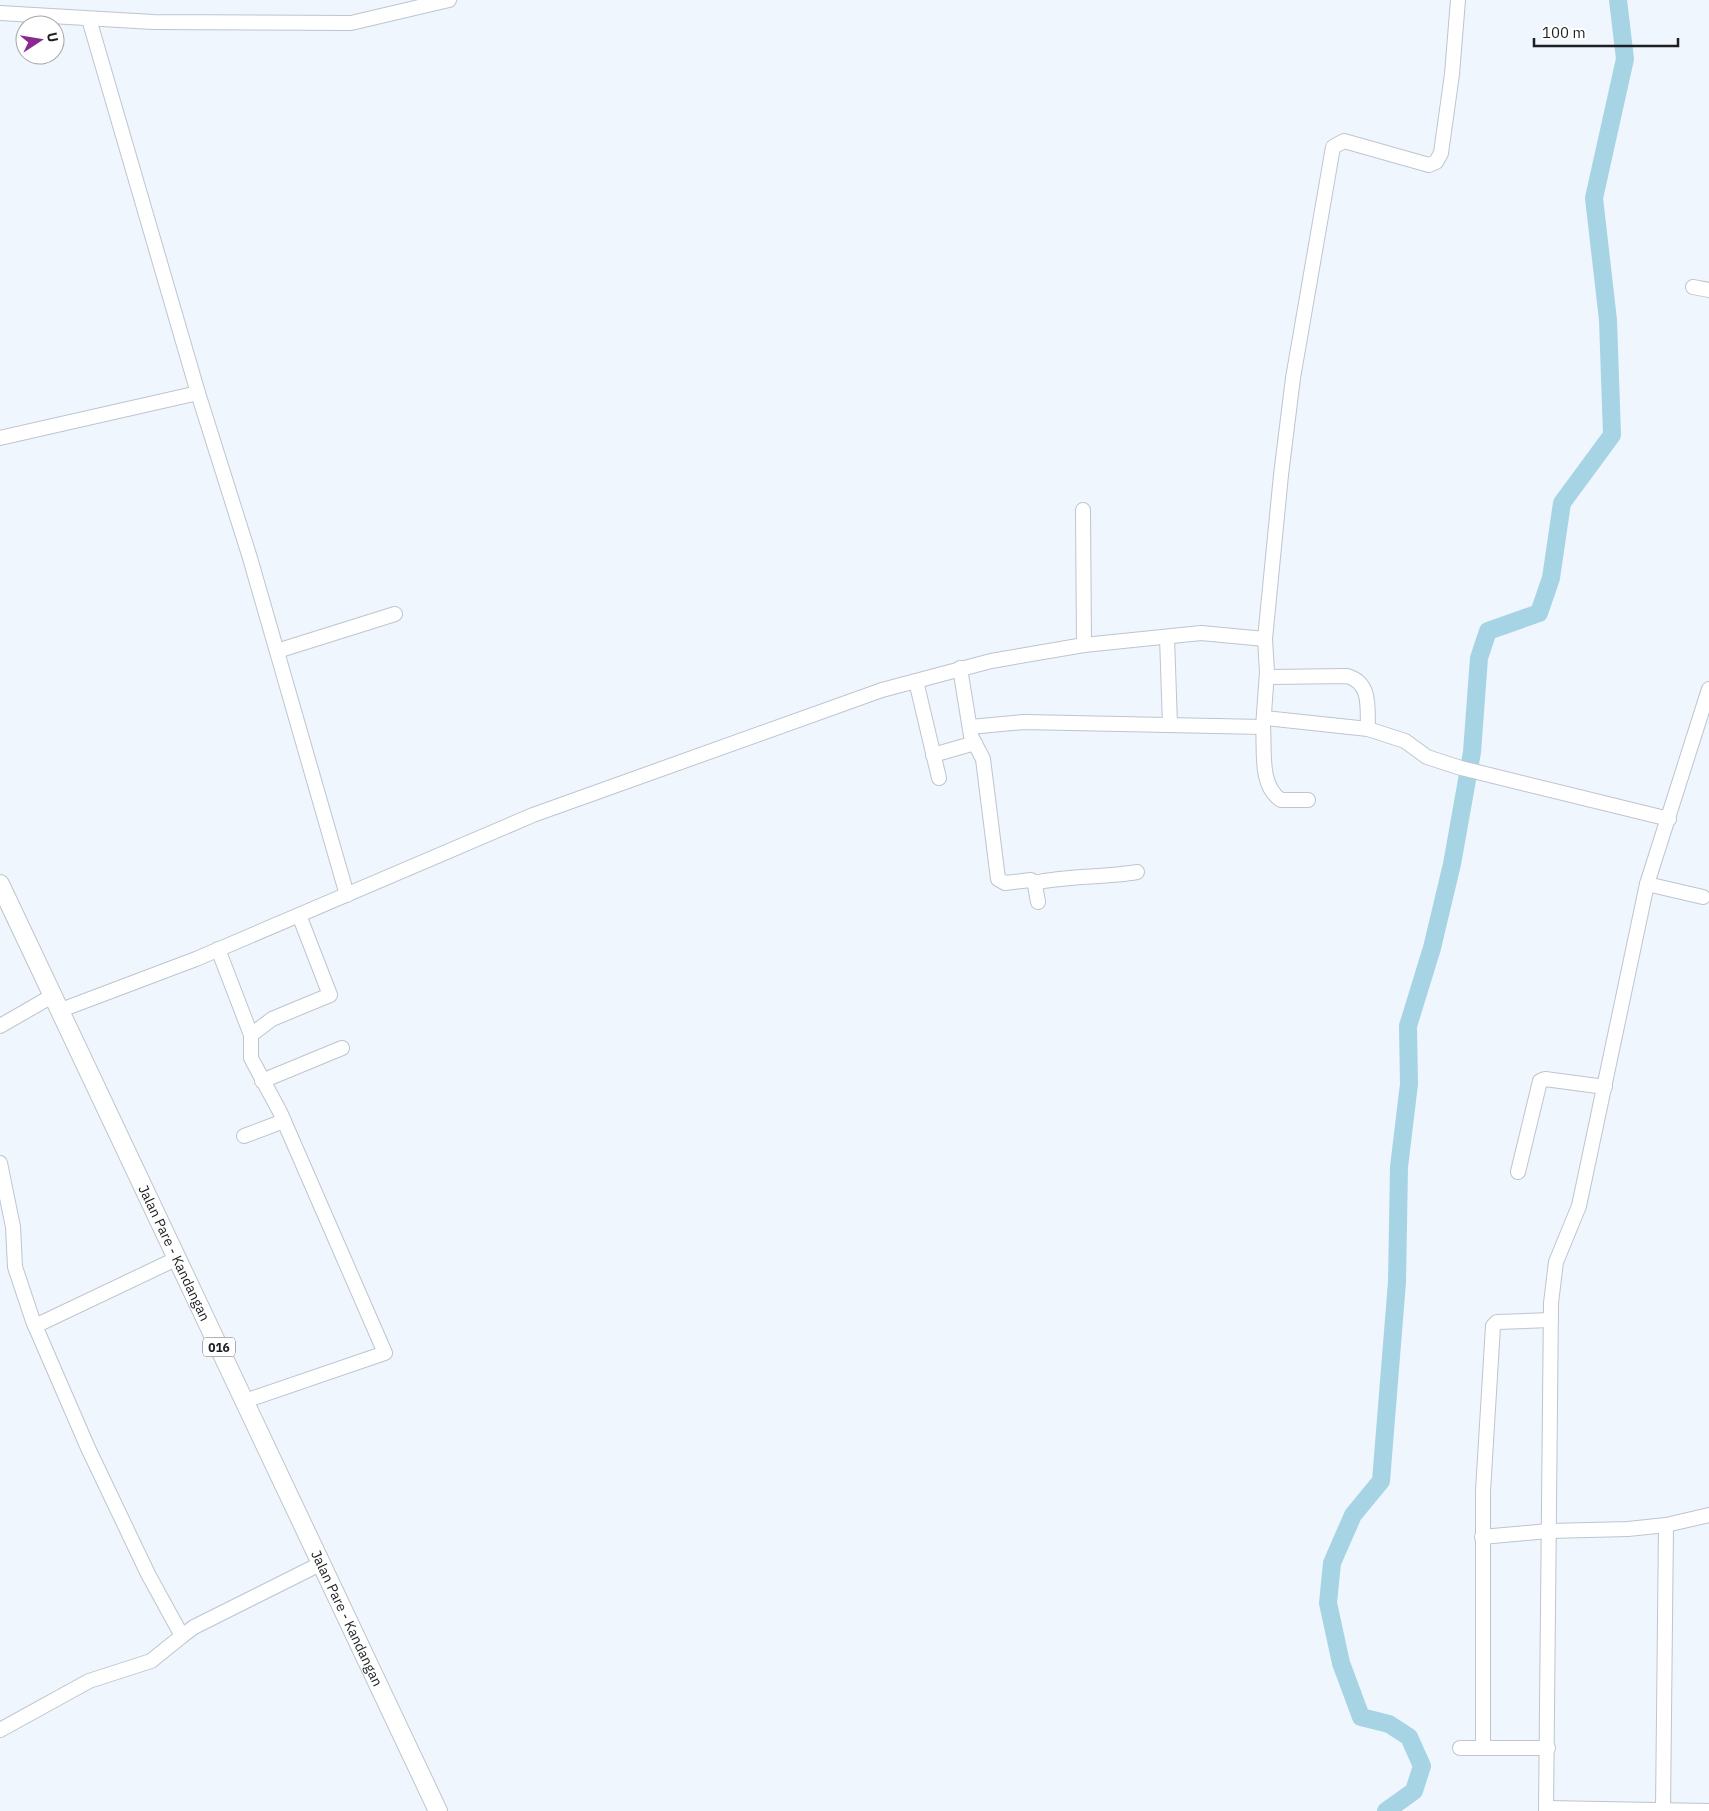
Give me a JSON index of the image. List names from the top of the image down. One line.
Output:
{"streets":{"main road":["Jalan Pare - Kandangan","016"]},"scale_bar":"100 m","north":"right"}
